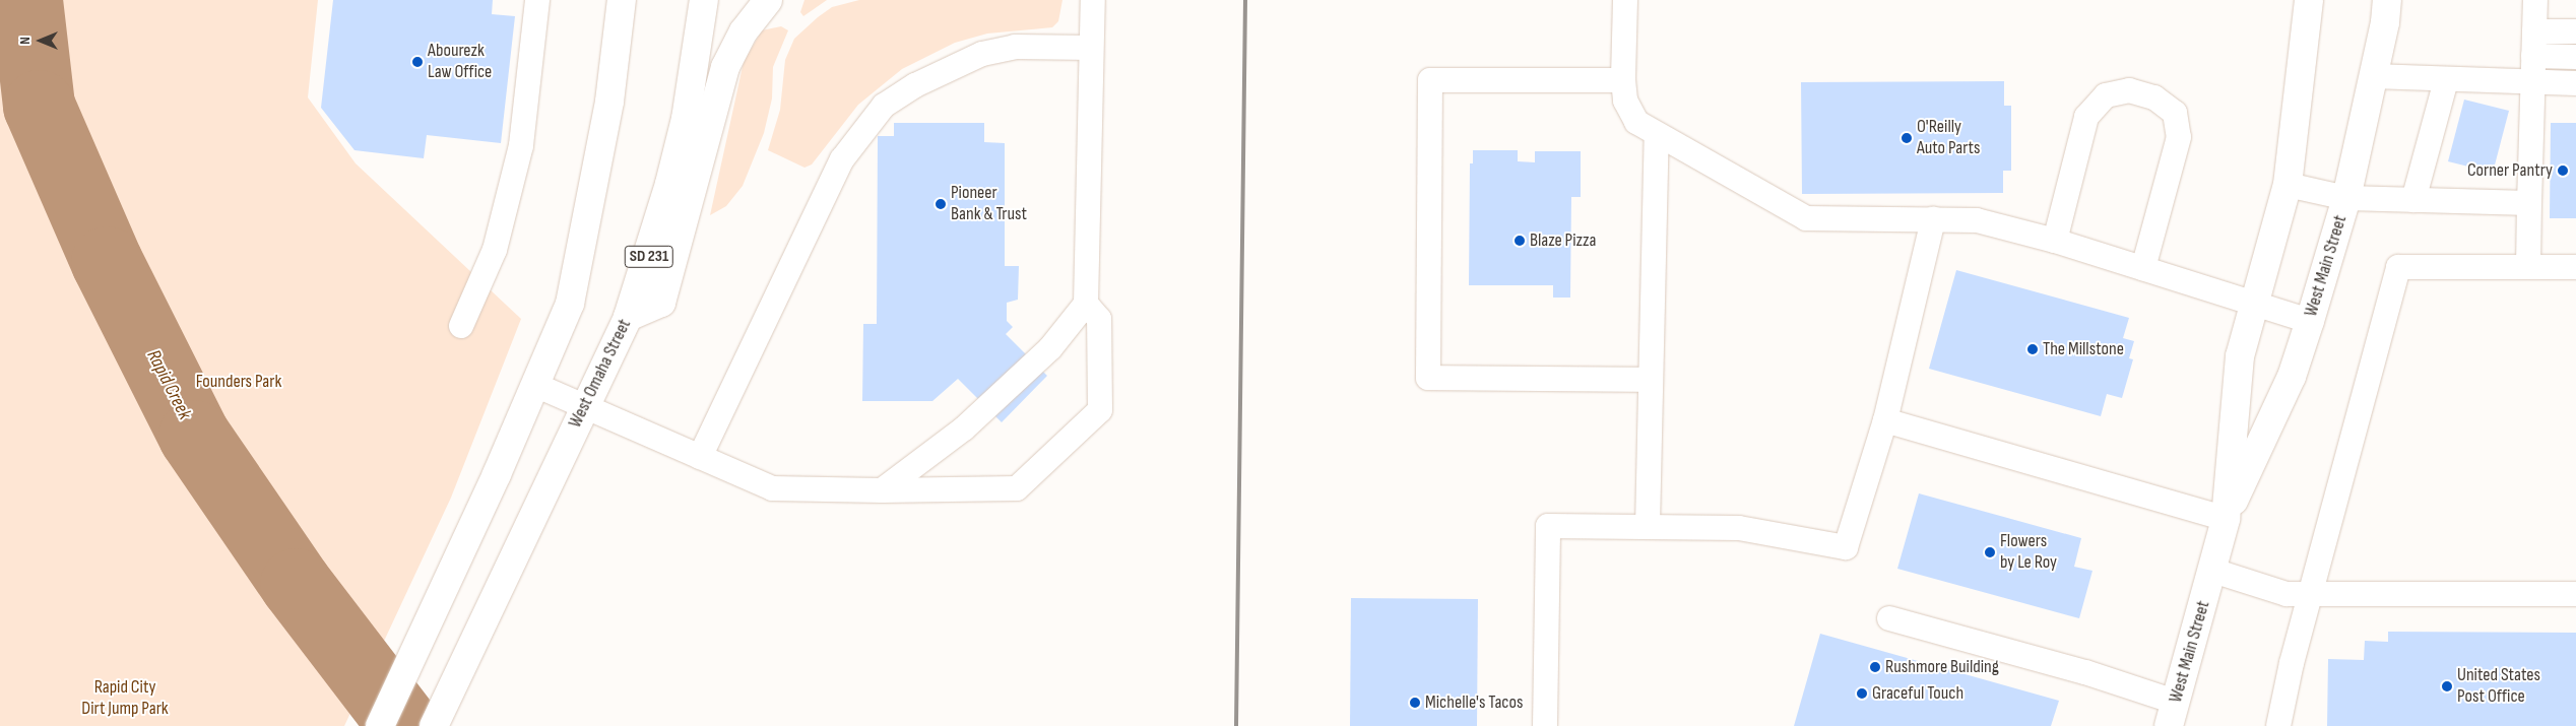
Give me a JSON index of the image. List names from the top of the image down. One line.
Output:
{"streets":{"main road":["SD 231","West Main Street","West Omaha Street"]},"water":["Rapid Creek"],"parks":["Founders Park","Rapid City Dirt Jump Park"],"places":["Abourezk Law Office","O'Reilly Auto Parts","Corner Pantry","Pioneer Bank & Trust","Blaze Pizza","The Millstone","Flowers by Le Roy","Rushmore Building","United States Post Office","Graceful Touch","Michelle's Tacos"],"north":"left"}
